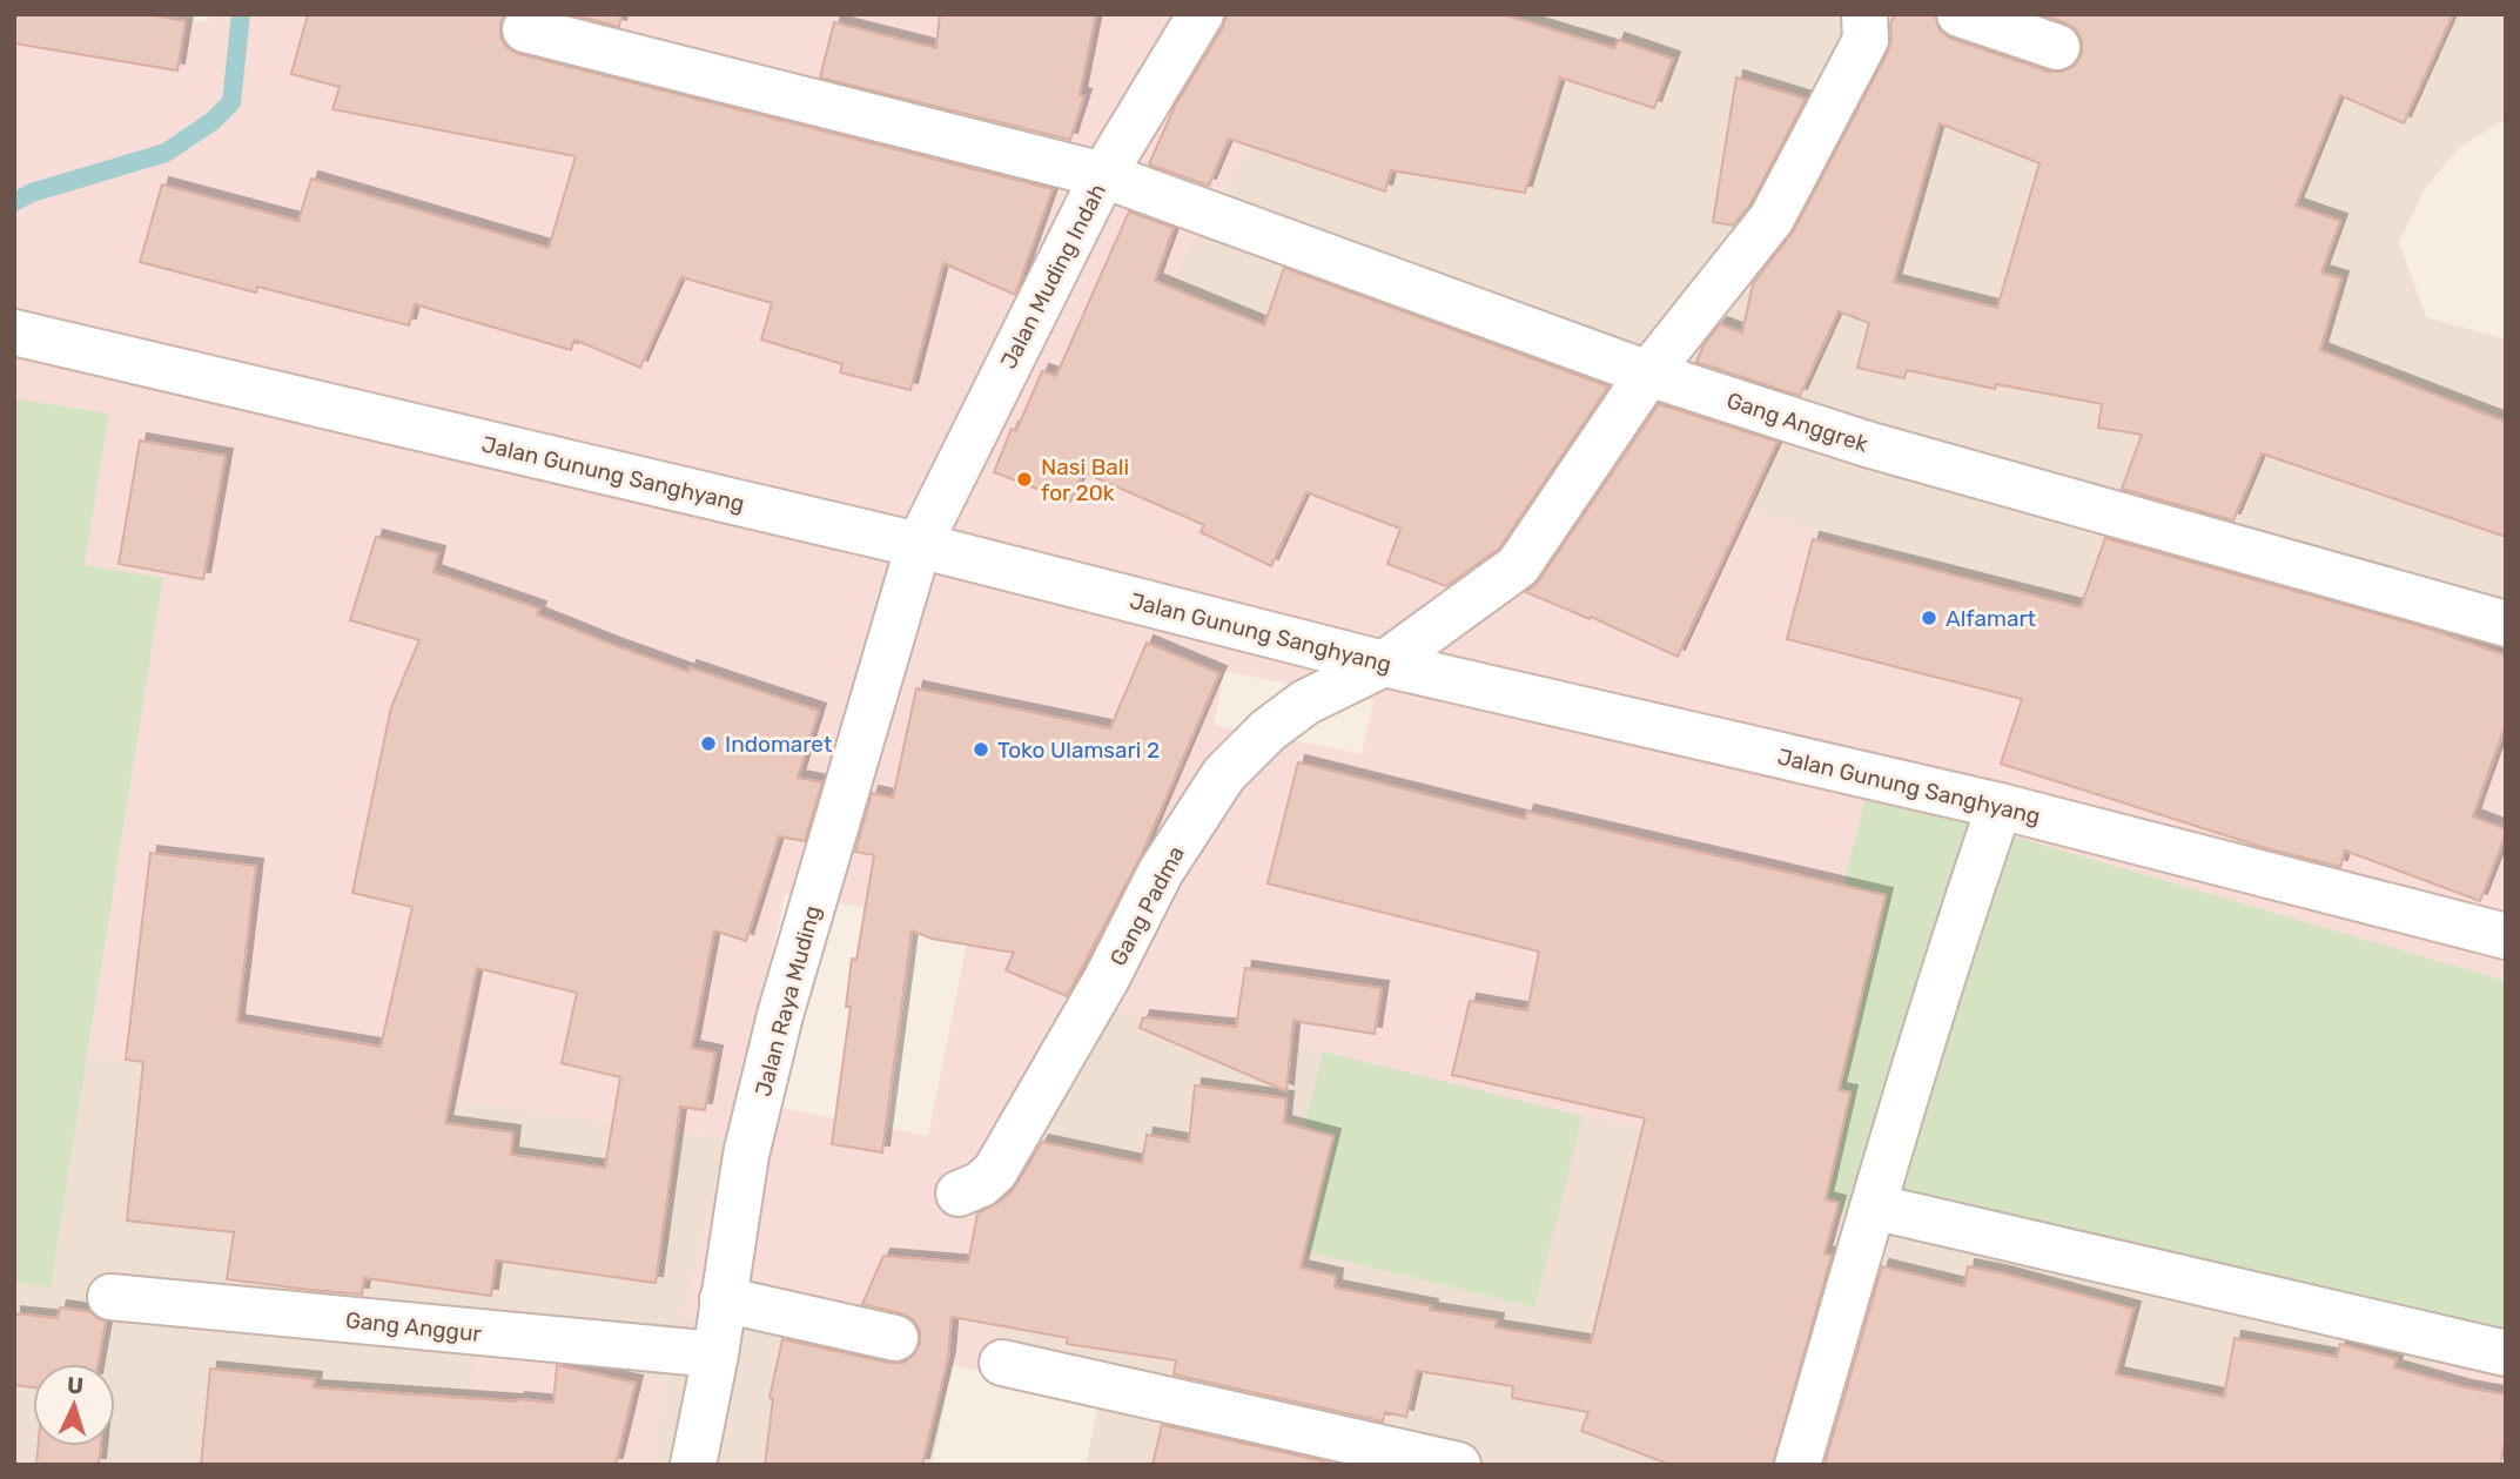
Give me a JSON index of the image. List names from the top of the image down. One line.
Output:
{"streets":{"street":["Jalan Muding Indah","Gang Anggrek","Jalan Gunung Sanghyang","Gang Padma","Jalan Raya Muding","Gang Anggur"]},"crossings":[["Jalan Muding Indah","Gang Anggrek"],["Jalan Muding Indah","Jalan Gunung Sanghyang"],["Jalan Muding Indah","Jalan Raya Muding"],["Gang Anggrek","Gang Padma"],["Jalan Gunung Sanghyang","Gang Padma"],["Jalan Gunung Sanghyang","Jalan Raya Muding"],["Jalan Raya Muding","Gang Anggur"]],"places":["Nasi Bali for 20k","Alfamart","Indomaret","Toko Ulamsari 2"],"north":"top"}
